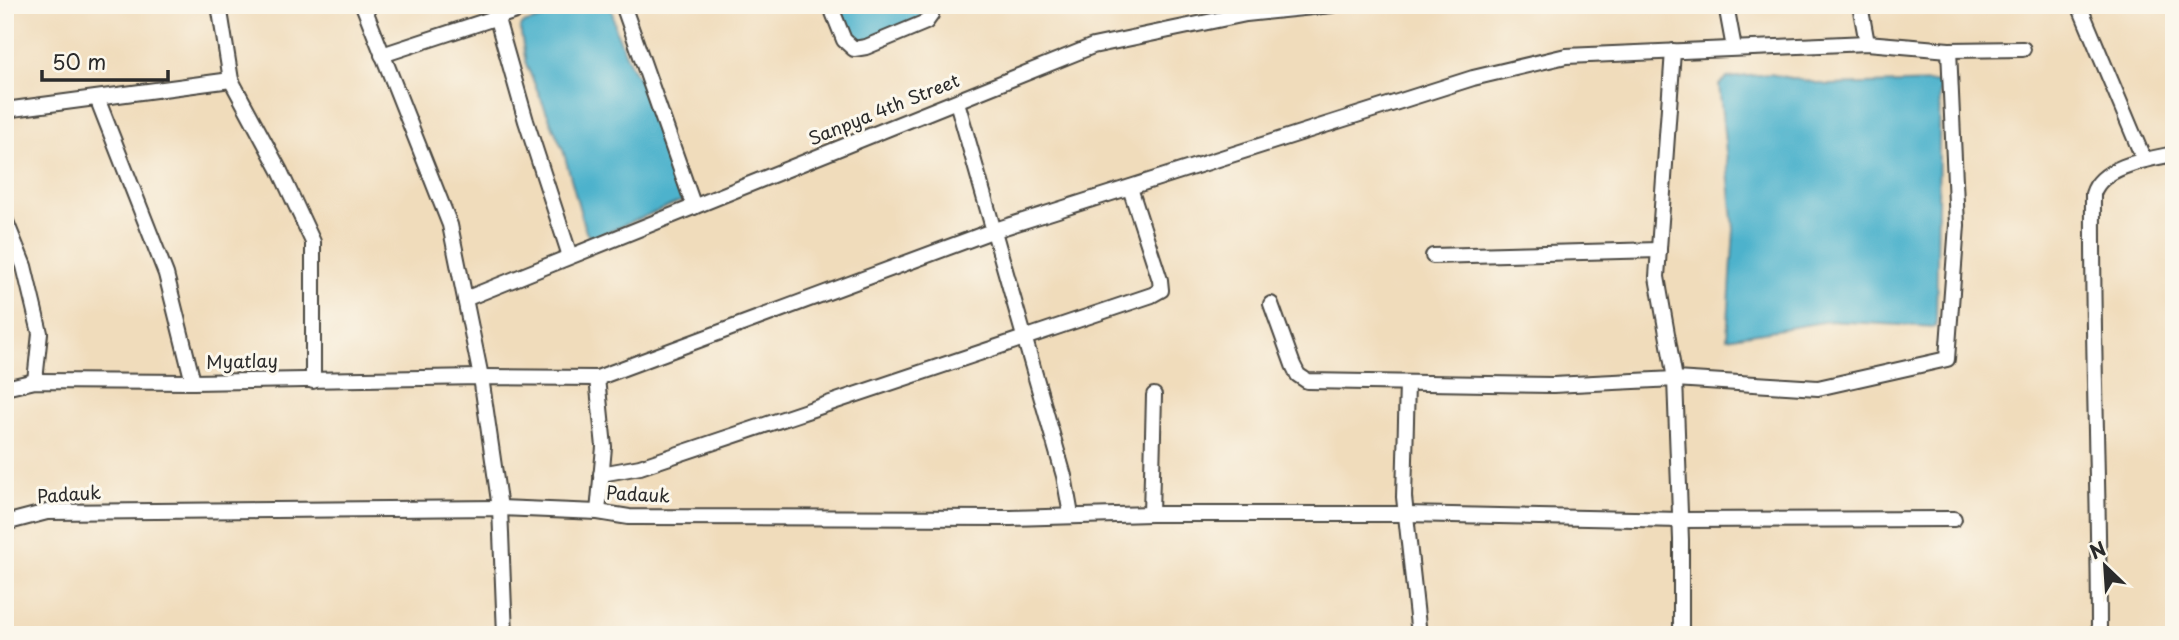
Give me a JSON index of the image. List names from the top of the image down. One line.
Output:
{"streets":{"street":["Sanpya 4th Street","Myatlay","Padauk"]},"scale_bar":"50 m","north":"top left"}
